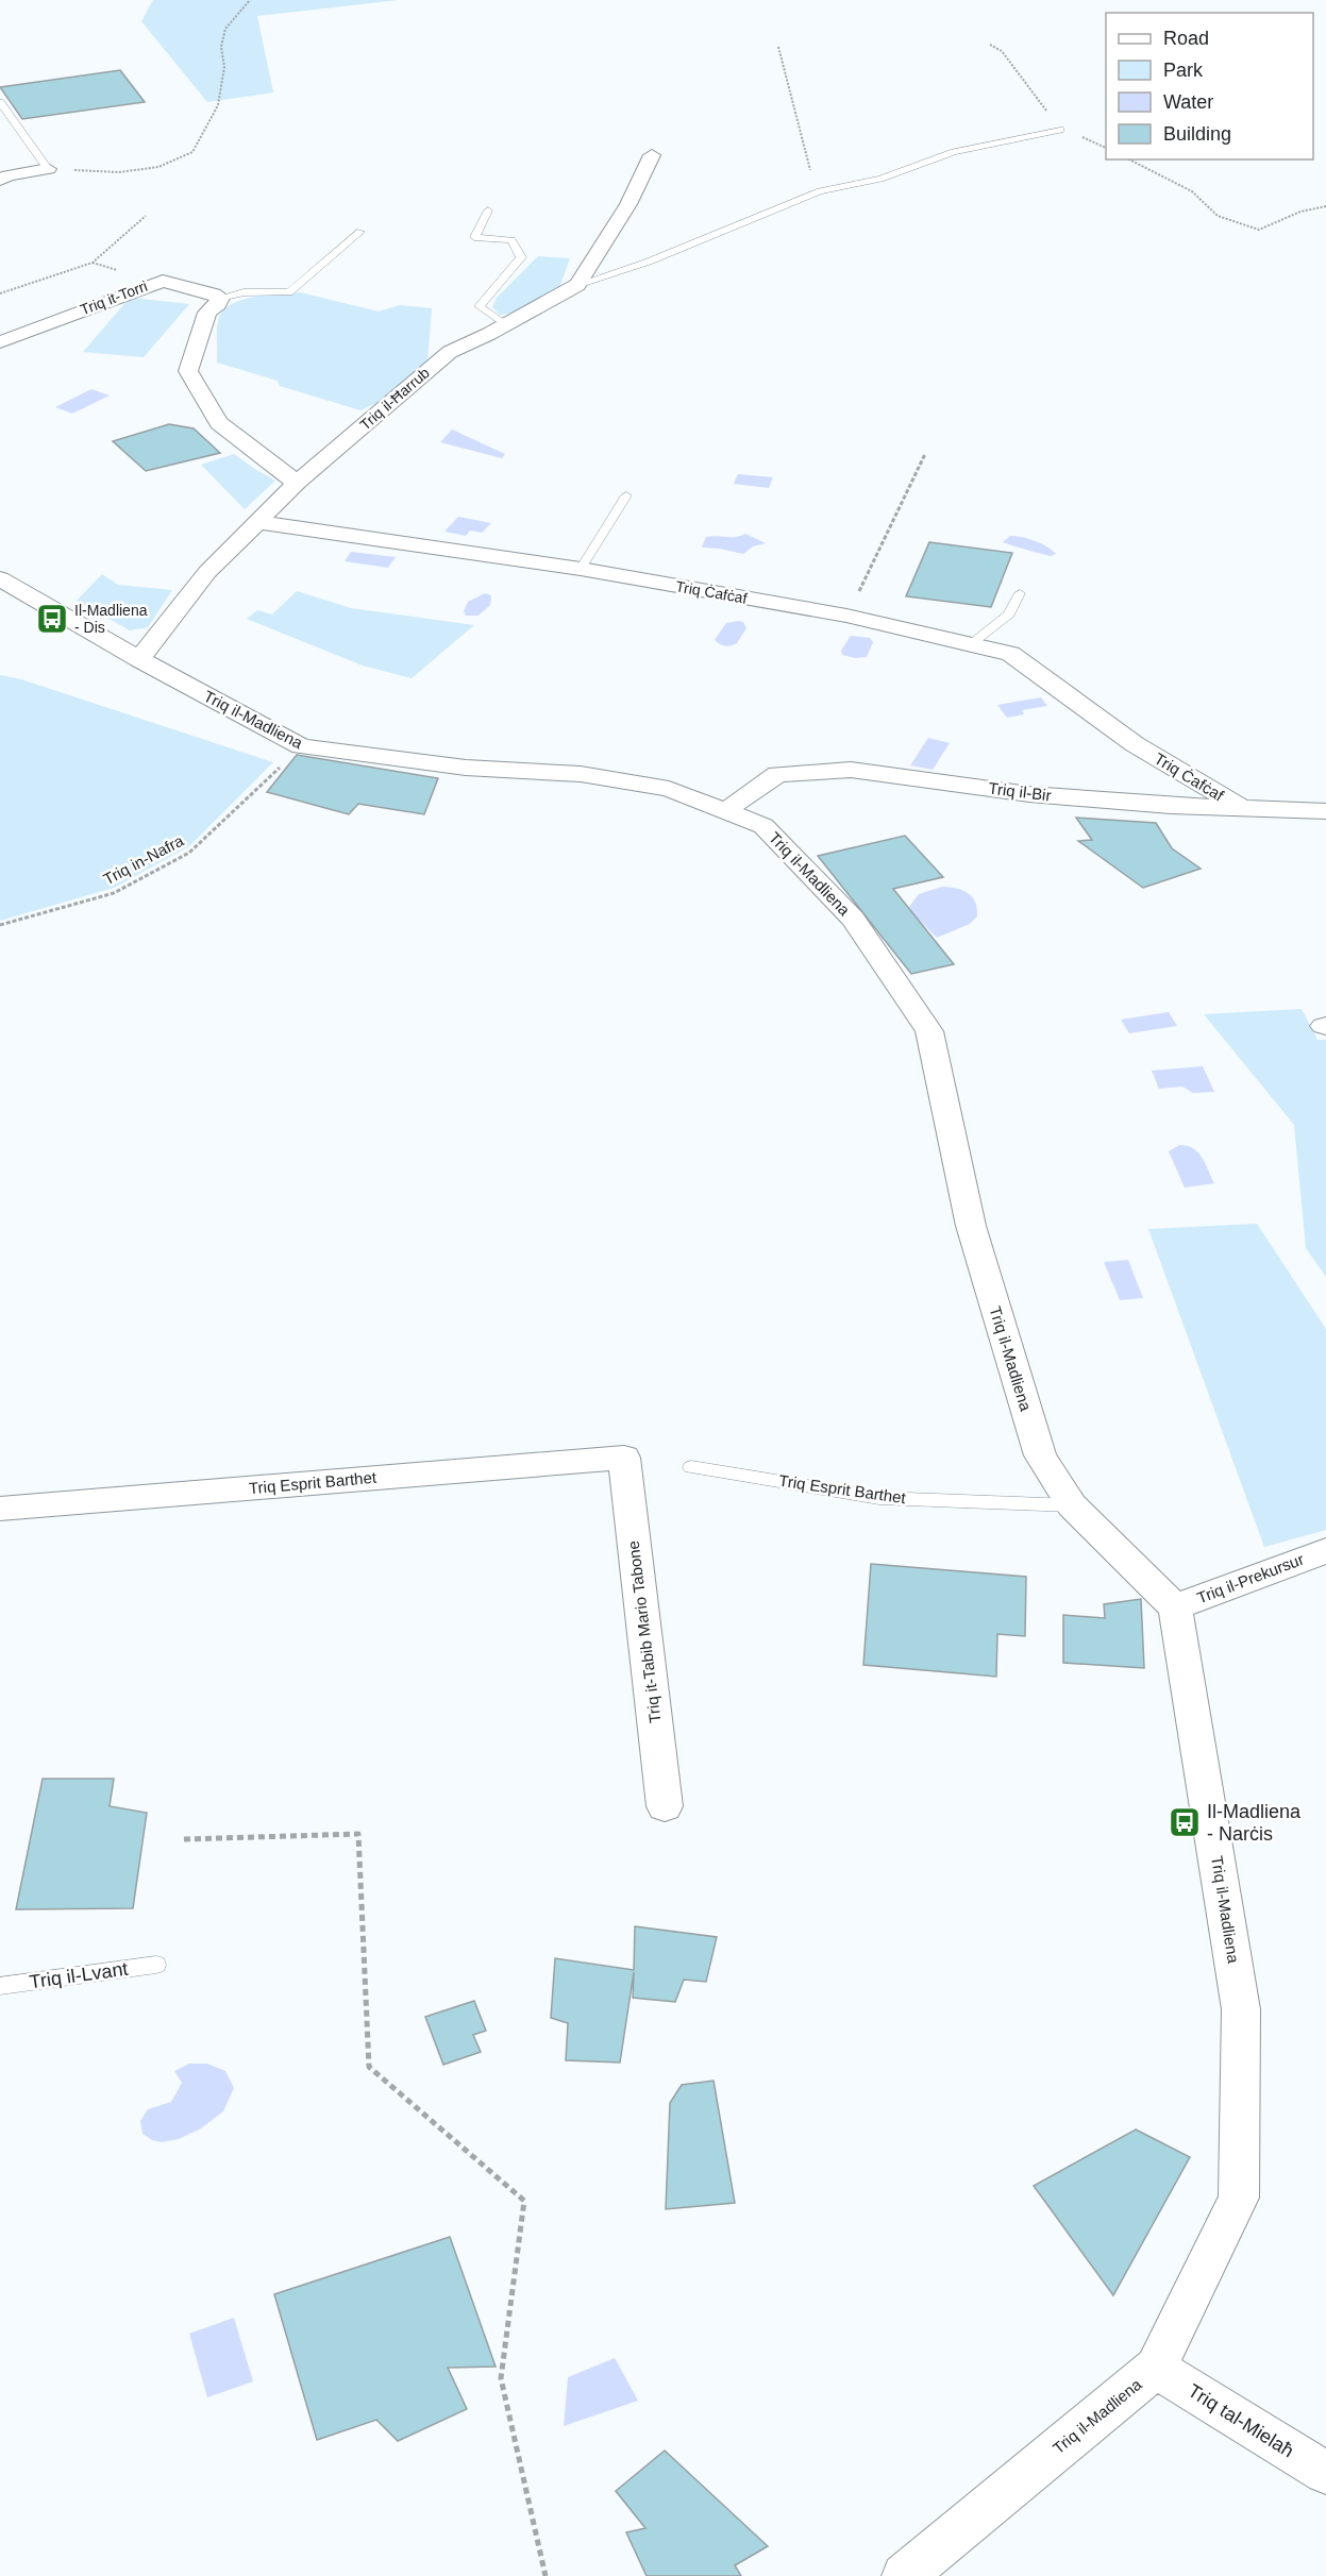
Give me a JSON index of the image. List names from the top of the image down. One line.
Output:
{"streets":{"street":["Triq it-Torri","Triq il-Ħarrub","Triq Ċafċaf","Triq il-Madliena","Triq il-Bir","Triq Esprit Barthet","Triq il-Prekursur","Triq it-Tabib Mario Tabone","Triq tal-Mielaħ"],"lane":["Triq il-Lvant"],"path":["Triq in-Nafra"]},"crossings":[["Triq il-Ħarrub","Triq Ċafċaf"],["Triq il-Ħarrub","Triq il-Madliena"],["Triq Ċafċaf","Triq il-Bir"],["Triq il-Madliena","Triq il-Bir"],["Triq il-Madliena","Triq in-Nafra"],["Triq il-Madliena","Triq Esprit Barthet"],["Triq il-Madliena","Triq il-Prekursur"],["Triq il-Madliena","Triq tal-Mielaħ"],["Triq Esprit Barthet","Triq it-Tabib Mario Tabone"]],"places":{"bus stop":["Il-Madliena - Dis","Il-Madliena - Narċis"]},"legend":["Road","Park","Water","Building"]}
